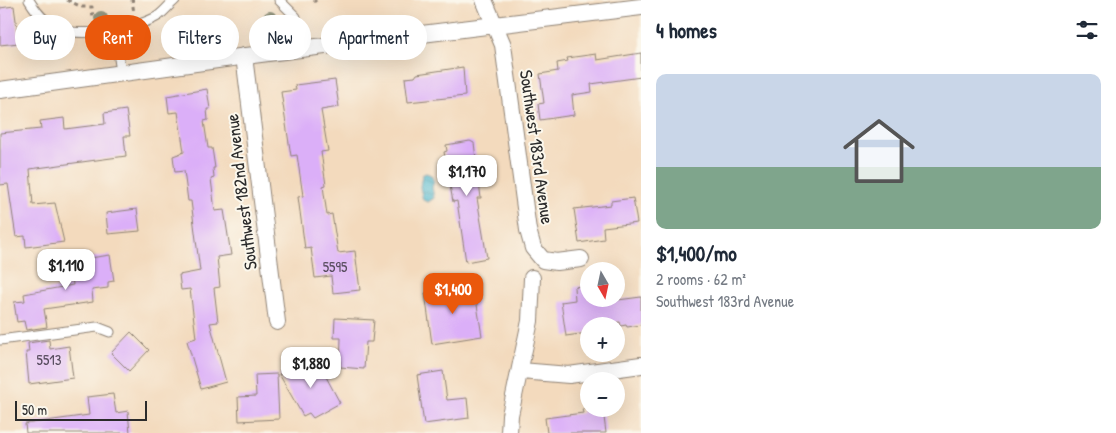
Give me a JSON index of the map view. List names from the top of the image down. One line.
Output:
{"streets":{"street":["Southwest 183rd Avenue","Southwest 182nd Avenue"]},"house_numbers":["5595","5513"],"scale_bar":"50 m","north":"bottom","page":{"heading":"4 homes","chip":["Buy","Rent","Filters","New","Apartment"],"list":[{"name":"$1,400/mo","note":"2 rooms · 62 m² · Southwest 183rd Avenue"}],"price":["$1,170","$1,110","$1,400","$1,880"],"map_buttons":["+","−"],"scale":"50 m"}}
